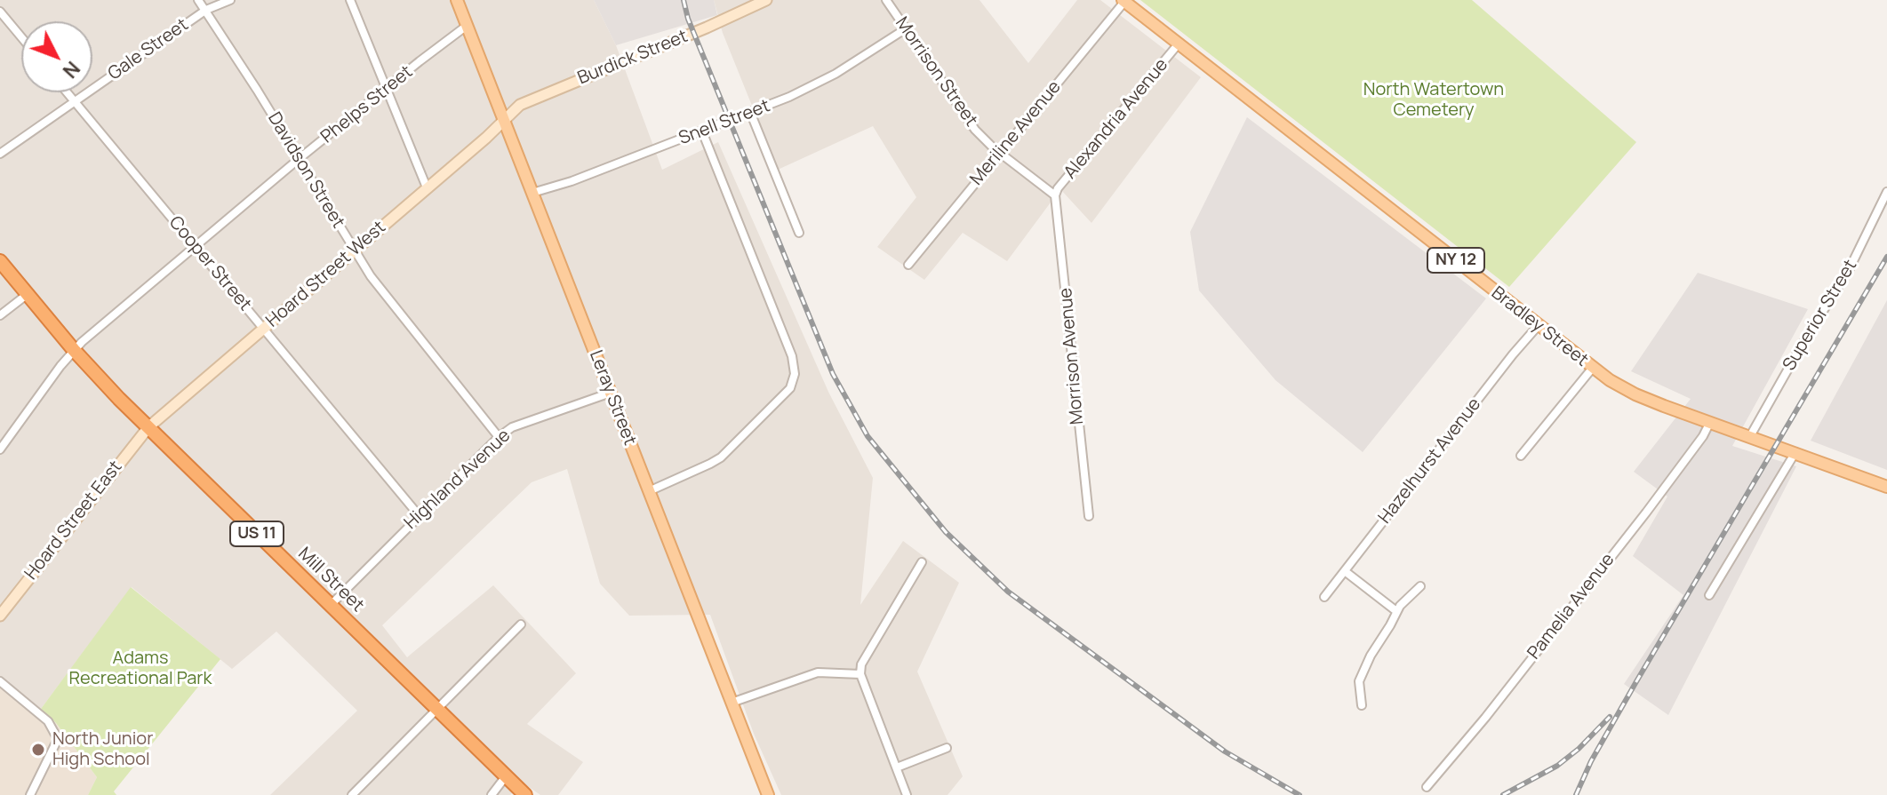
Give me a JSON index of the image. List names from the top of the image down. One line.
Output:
{"streets":{"highway":["US 11","Mill Street"],"main road":["NY 12","Bradley Street","Leray Street"],"street":["Gale Street","Burdick Street","Morrison Street","Phelps Street","Alexandria Avenue","Snell Street","Meriline Avenue","Davidson Street","Cooper Street","Hoard Street West","Superior Street","Morrison Avenue","Hazelhurst Avenue","Highland Avenue","Hoard Street East","Pamelia Avenue"]},"crossings":[["Gale Street","Davidson Street"],["Gale Street","Cooper Street"],["Burdick Street","Hoard Street West"],["Burdick Street","Leray Street"],["Morrison Street","Alexandria Avenue"],["Morrison Street","Snell Street"],["Morrison Street","Meriline Avenue"],["Morrison Street","Morrison Avenue"],["Phelps Street","Davidson Street"],["Phelps Street","Cooper Street"],["Phelps Street","Leray Street"],["Phelps Street","Mill Street"],["Alexandria Avenue","Bradley Street"],["Alexandria Avenue","Morrison Avenue"],["Snell Street","Leray Street"],["Meriline Avenue","Bradley Street"],["Davidson Street","Hoard Street West"],["Davidson Street","Highland Avenue"],["Cooper Street","Hoard Street West"],["Cooper Street","Highland Avenue"],["Hoard Street West","Leray Street"],["Hoard Street West","Hoard Street East"],["Hoard Street West","Mill Street"],["Superior Street","Bradley Street"],["Bradley Street","Hazelhurst Avenue"],["Bradley Street","Pamelia Avenue"],["Leray Street","Highland Avenue"],["Highland Avenue","Mill Street"],["Hoard Street East","Mill Street"]],"parks":["North Watertown Cemetery","Adams Recreational Park"],"places":["North Junior High School"],"north":"bottom right"}
